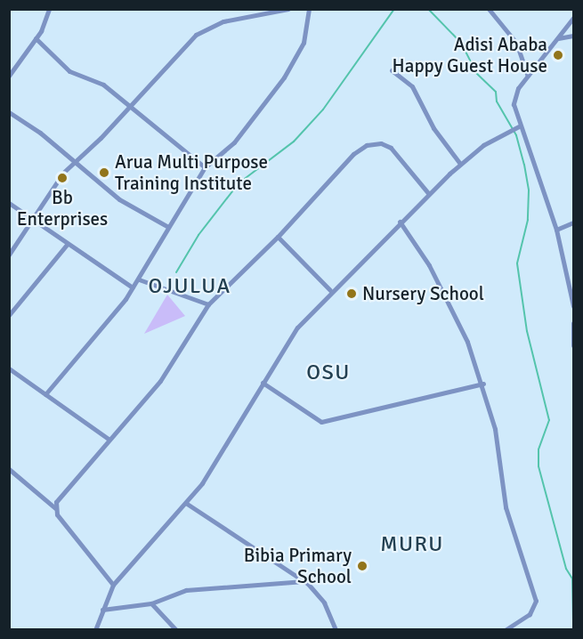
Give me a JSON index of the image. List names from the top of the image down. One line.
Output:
{"districts":["OJULUA","OSU","MURU"],"places":["Adisi Ababa Happy Guest House","Arua Multi Purpose Training Institute","Bb Enterprises","Nursery School","Bibia Primary School"]}
